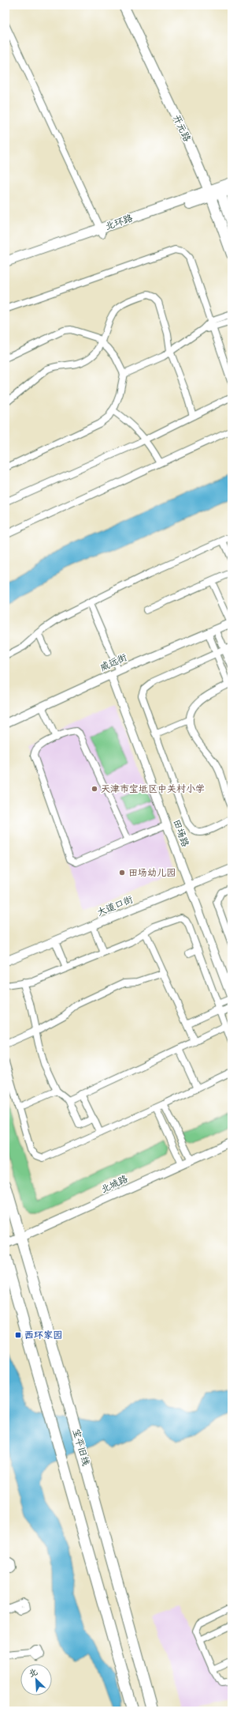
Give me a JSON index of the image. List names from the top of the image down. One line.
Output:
{"streets":{"main road":["开元路","北环路","宝平旧线"],"street":["威远街","田场路","大道口街","北城路"]},"crossings":[["开元路","北环路"],["威远街","田场路"],["田场路","大道口街"],["北城路","宝平旧线"]],"places":{"other":["天津市宝坻区中关村小学","田场幼儿园"],"transit":["西环家园"]},"north":"top left"}
